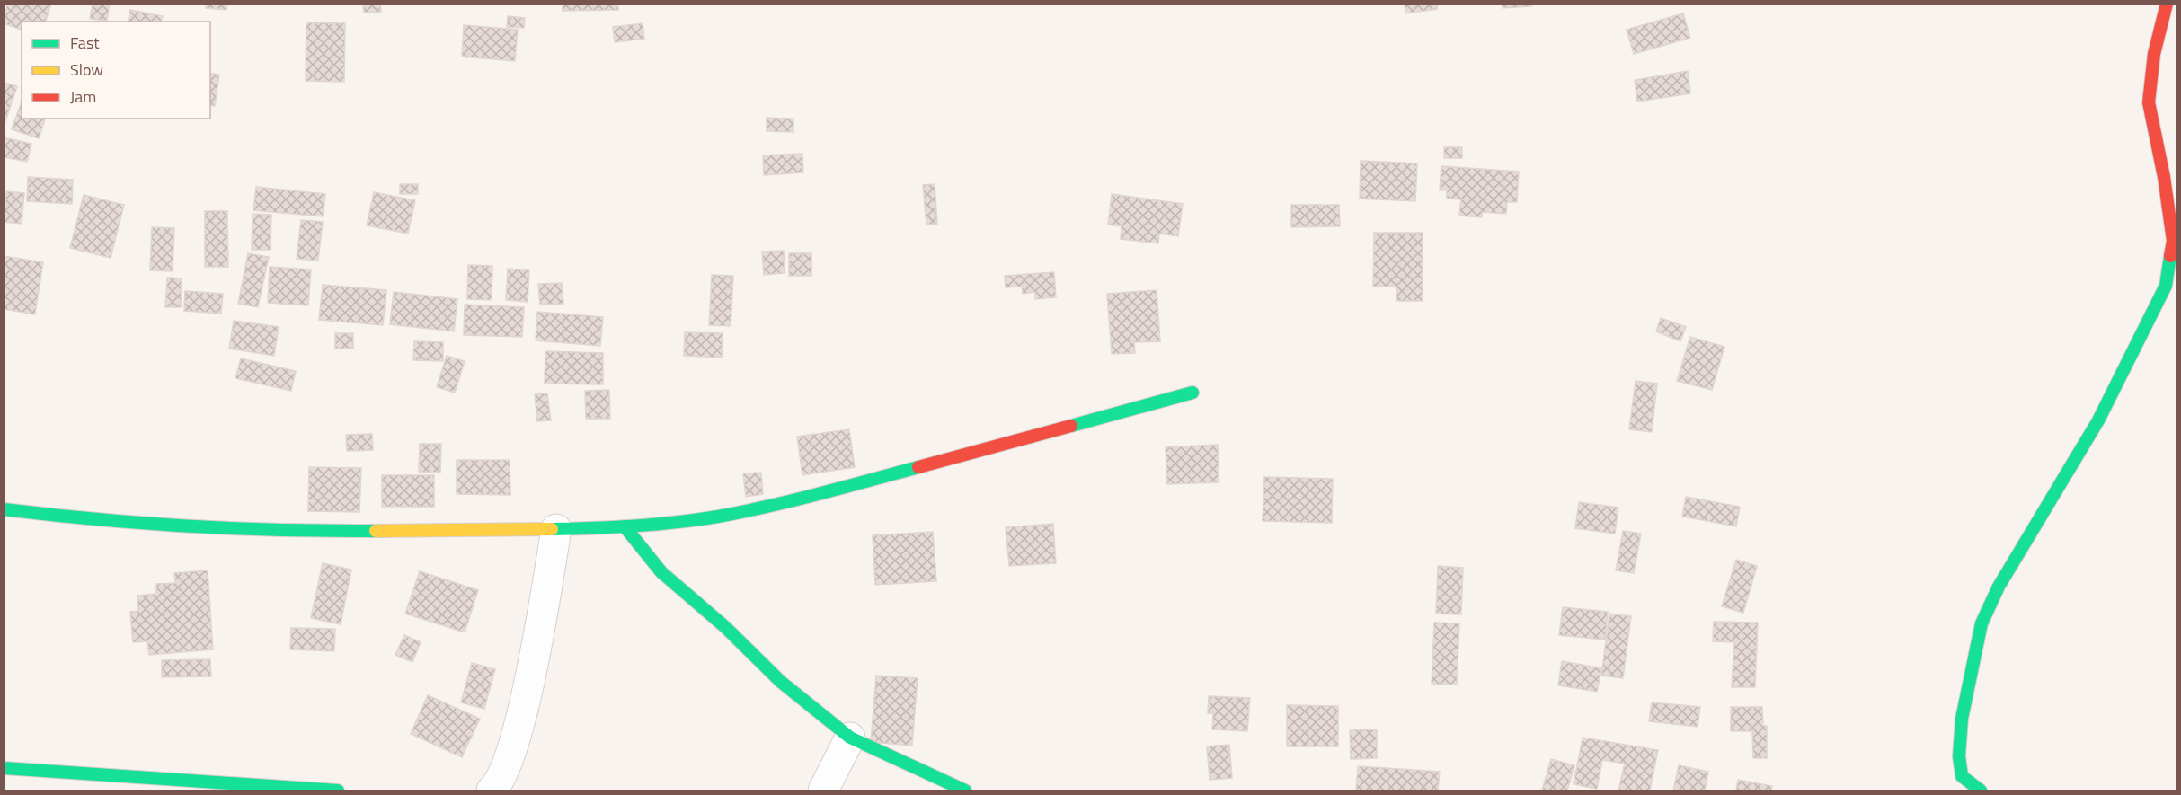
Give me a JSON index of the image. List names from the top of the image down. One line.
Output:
{"legend":["Fast","Slow","Jam"]}
